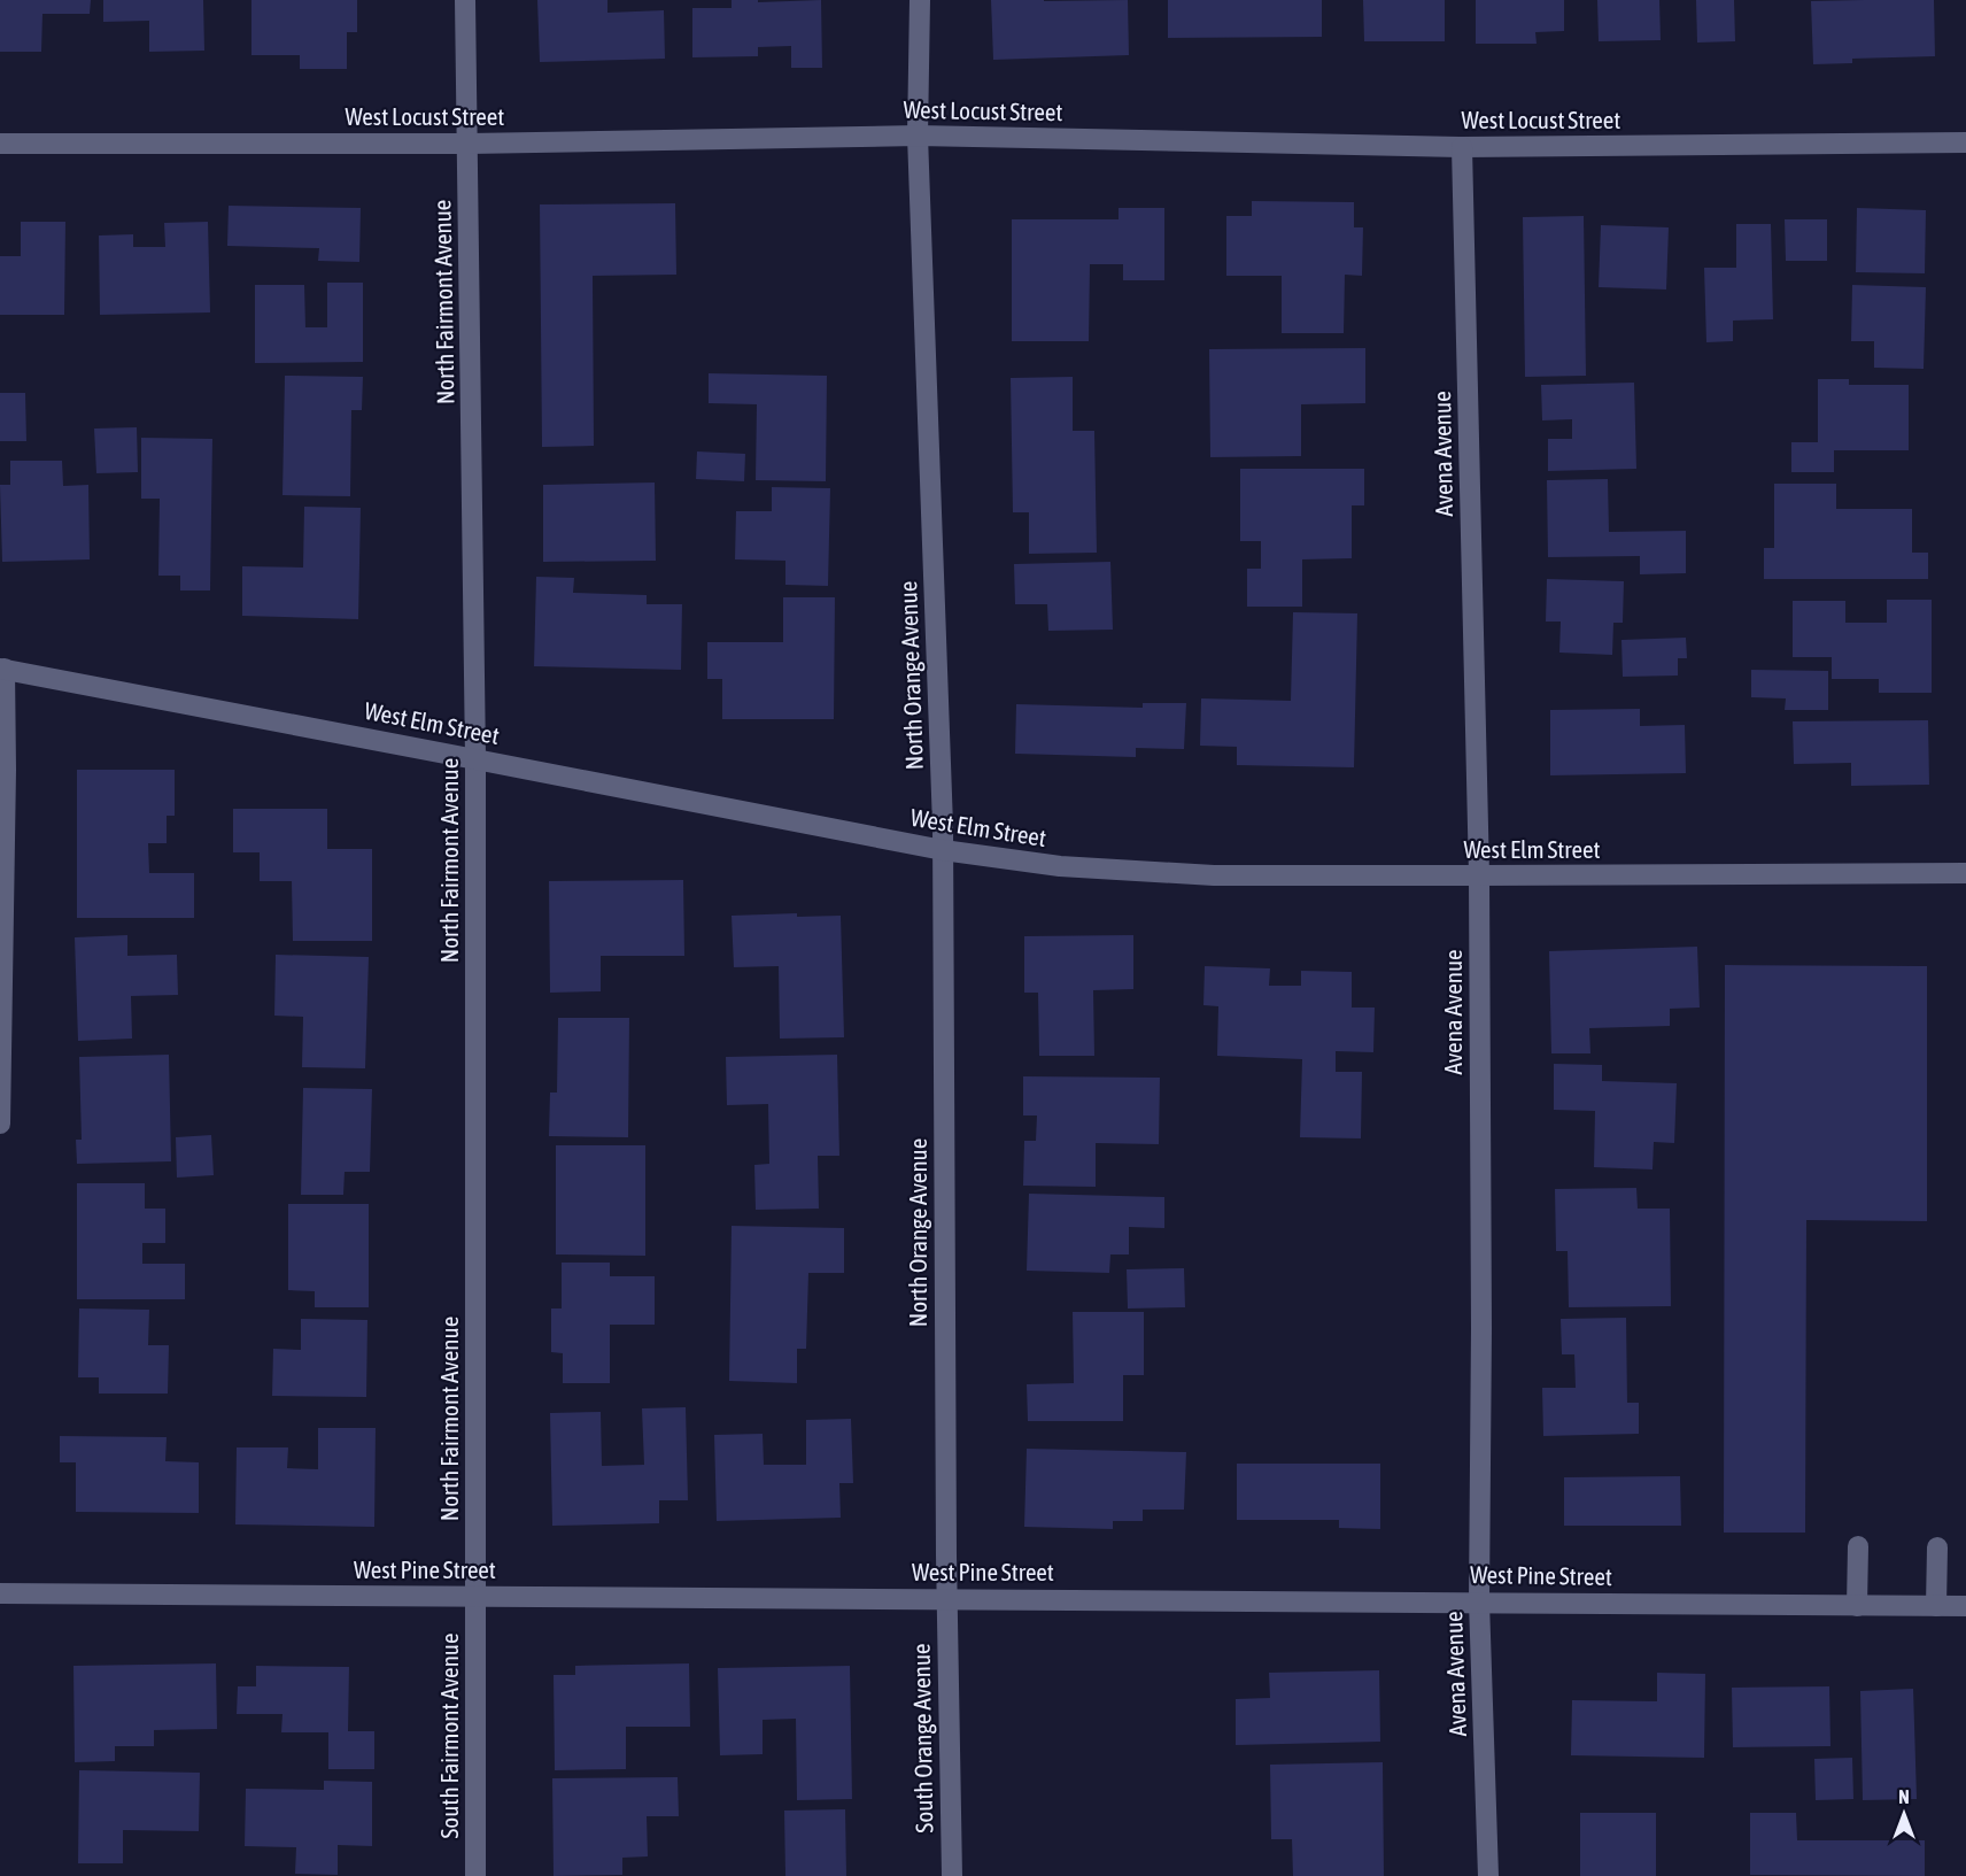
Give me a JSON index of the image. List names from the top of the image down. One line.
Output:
{"streets":{"street":["West Locust Street","North Fairmont Avenue","Avena Avenue","North Orange Avenue","West Elm Street","West Pine Street","South Fairmont Avenue","South Orange Avenue"]},"crossings":[["West Locust Street","North Fairmont Avenue"],["West Locust Street","Avena Avenue"],["West Locust Street","North Orange Avenue"],["North Fairmont Avenue","West Elm Street"],["North Fairmont Avenue","West Pine Street"],["North Fairmont Avenue","South Fairmont Avenue"],["Avena Avenue","West Elm Street"],["Avena Avenue","West Pine Street"],["North Orange Avenue","West Elm Street"],["North Orange Avenue","West Pine Street"],["North Orange Avenue","South Orange Avenue"],["West Pine Street","South Fairmont Avenue"],["West Pine Street","South Orange Avenue"]],"north":"top"}
